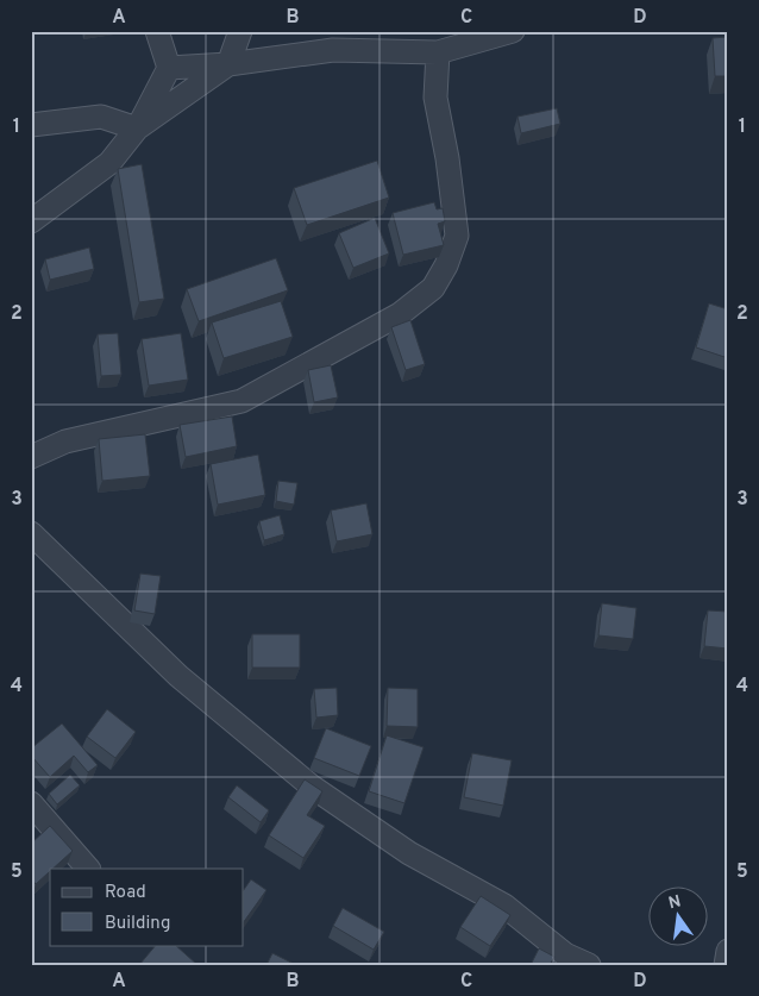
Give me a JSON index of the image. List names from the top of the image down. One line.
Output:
{"legend":["Road","Building"],"north":"top","grid":{"columns":["A","B","C","D"],"rows":["1","2","3","4","5"]}}
